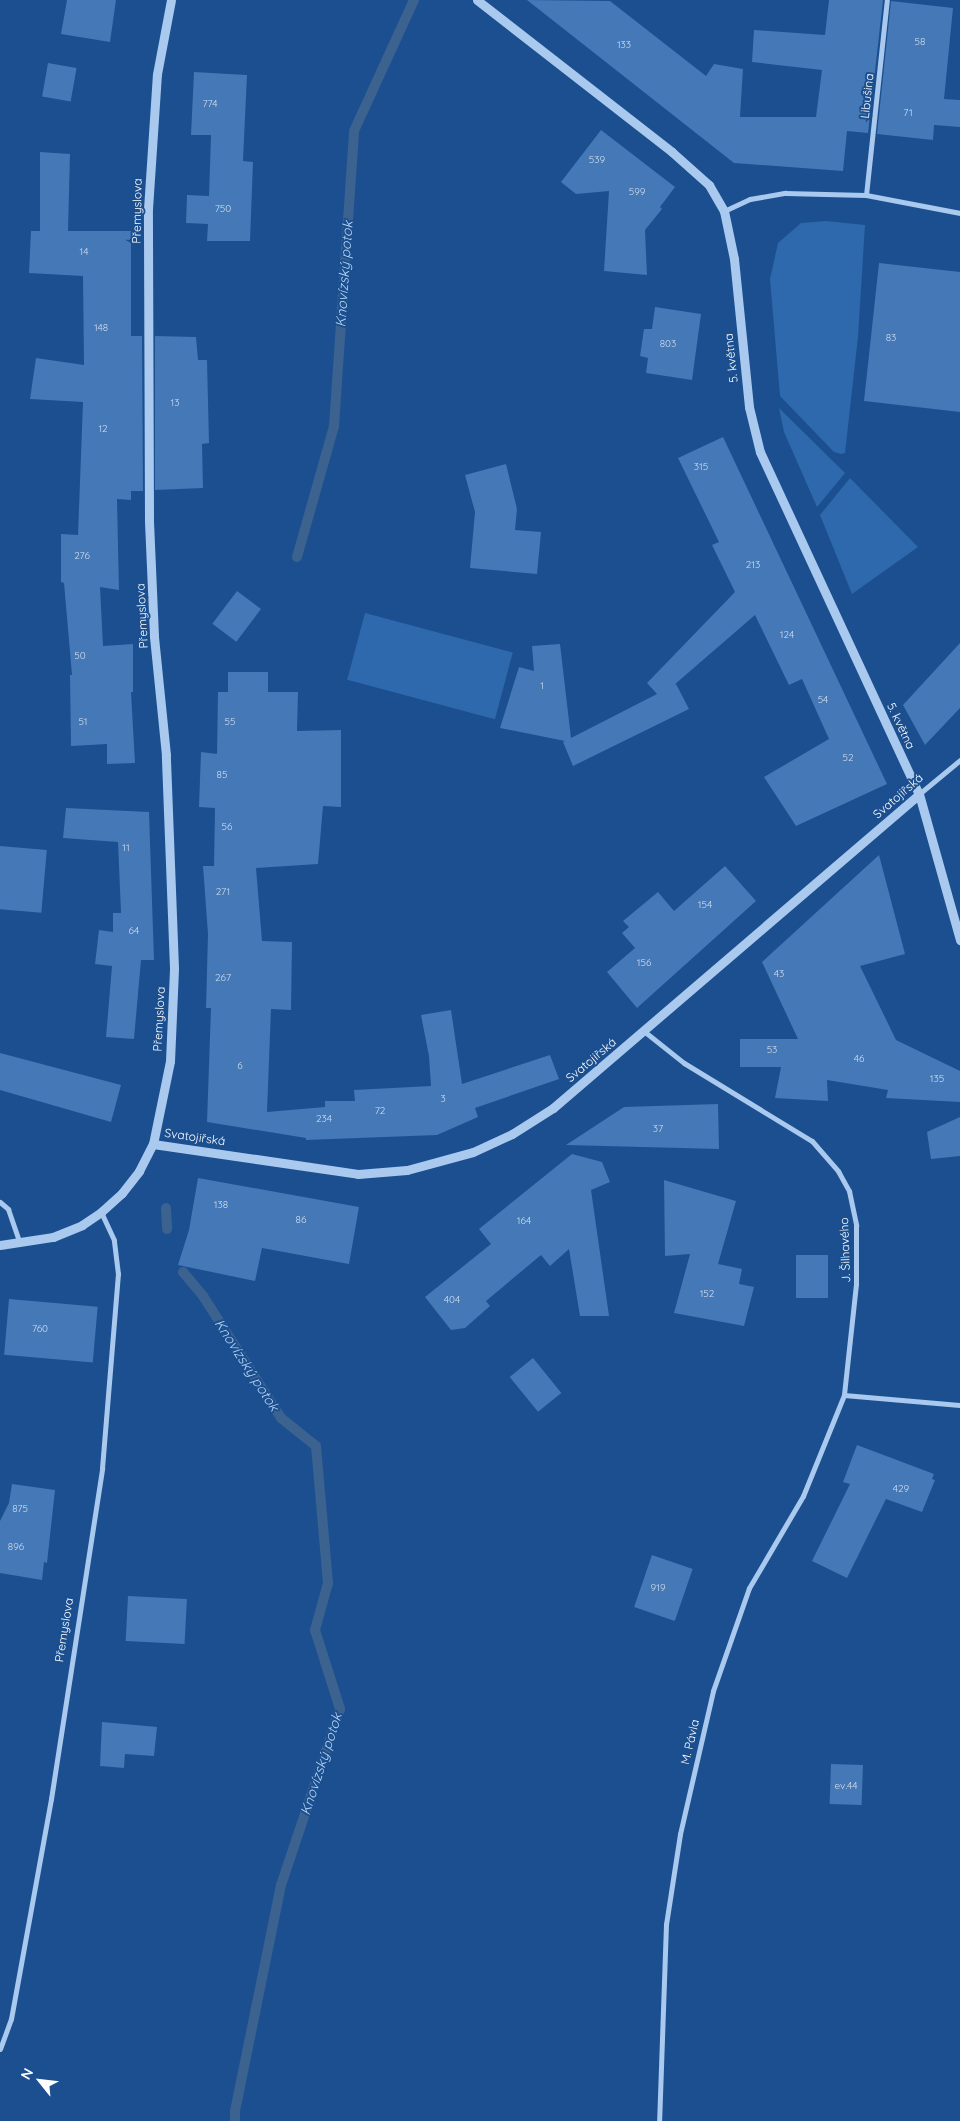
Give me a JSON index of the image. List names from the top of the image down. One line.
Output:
{"streets":{"street":["Libušina","Přemyslova","5. května","Svatojiřská","J. Šilhavého","M. Pávla"]},"crossings":[["Přemyslova","Svatojiřská"],["5. května","Svatojiřská"],["Svatojiřská","J. Šilhavého"],["J. Šilhavého","M. Pávla"]],"water":["Knovízský potok"],"house_numbers":["58","133","774","71","539","599","750","14","148","83","803","13","12","315","276","213","124","50","1","54","51","55","52","85","56","11","271","154","64","156","43","267","53","46","6","135","3","72","234","37","138","86","164","152","404","760","429","875","896","919","ev.44"],"north":"top left"}
